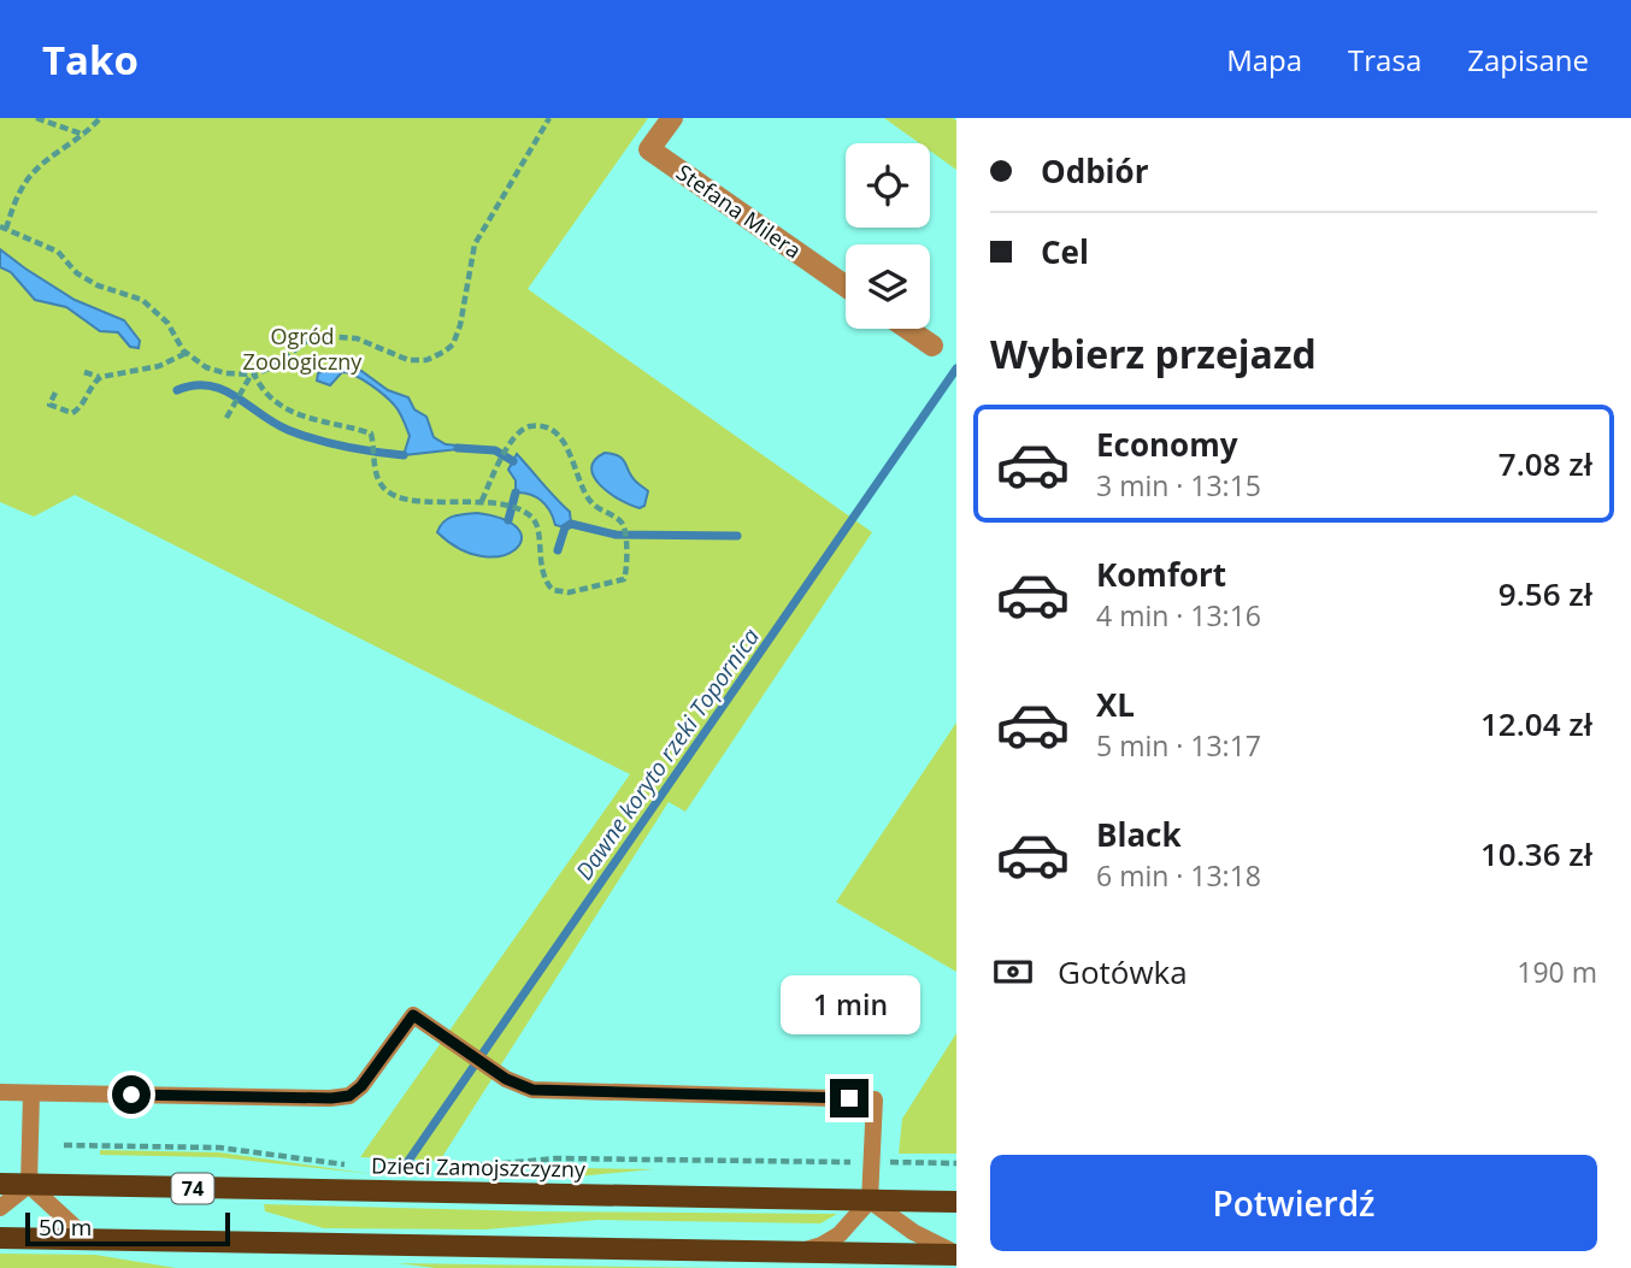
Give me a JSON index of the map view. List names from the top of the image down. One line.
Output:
{"streets":{"main road":["Dzieci Zamojszczyzny","74"],"street":["Stefana Milera"]},"water":["Dawne koryto rzeki Topornica"],"parks":["Ogród Zoologiczny"],"scale_bar":"50 m","page":{"header":"Tako","nav":["Mapa","Trasa","Zapisane"],"banner":["Odbiór","Cel"],"heading":"Wybierz przejazd","list":[{"name":"Economy","note":"3 min · 13:15","value":"7.08 zł"},{"name":"Komfort","note":"4 min · 13:16","value":"9.56 zł"},{"name":"XL","note":"5 min · 13:17","value":"12.04 zł"},{"name":"Black","note":"6 min · 13:18","value":"10.36 zł"}],"pay":["Gotówka","190 m"],"bubble":"1 min","buttons":"Potwierdź","scale":"50 m"}}
